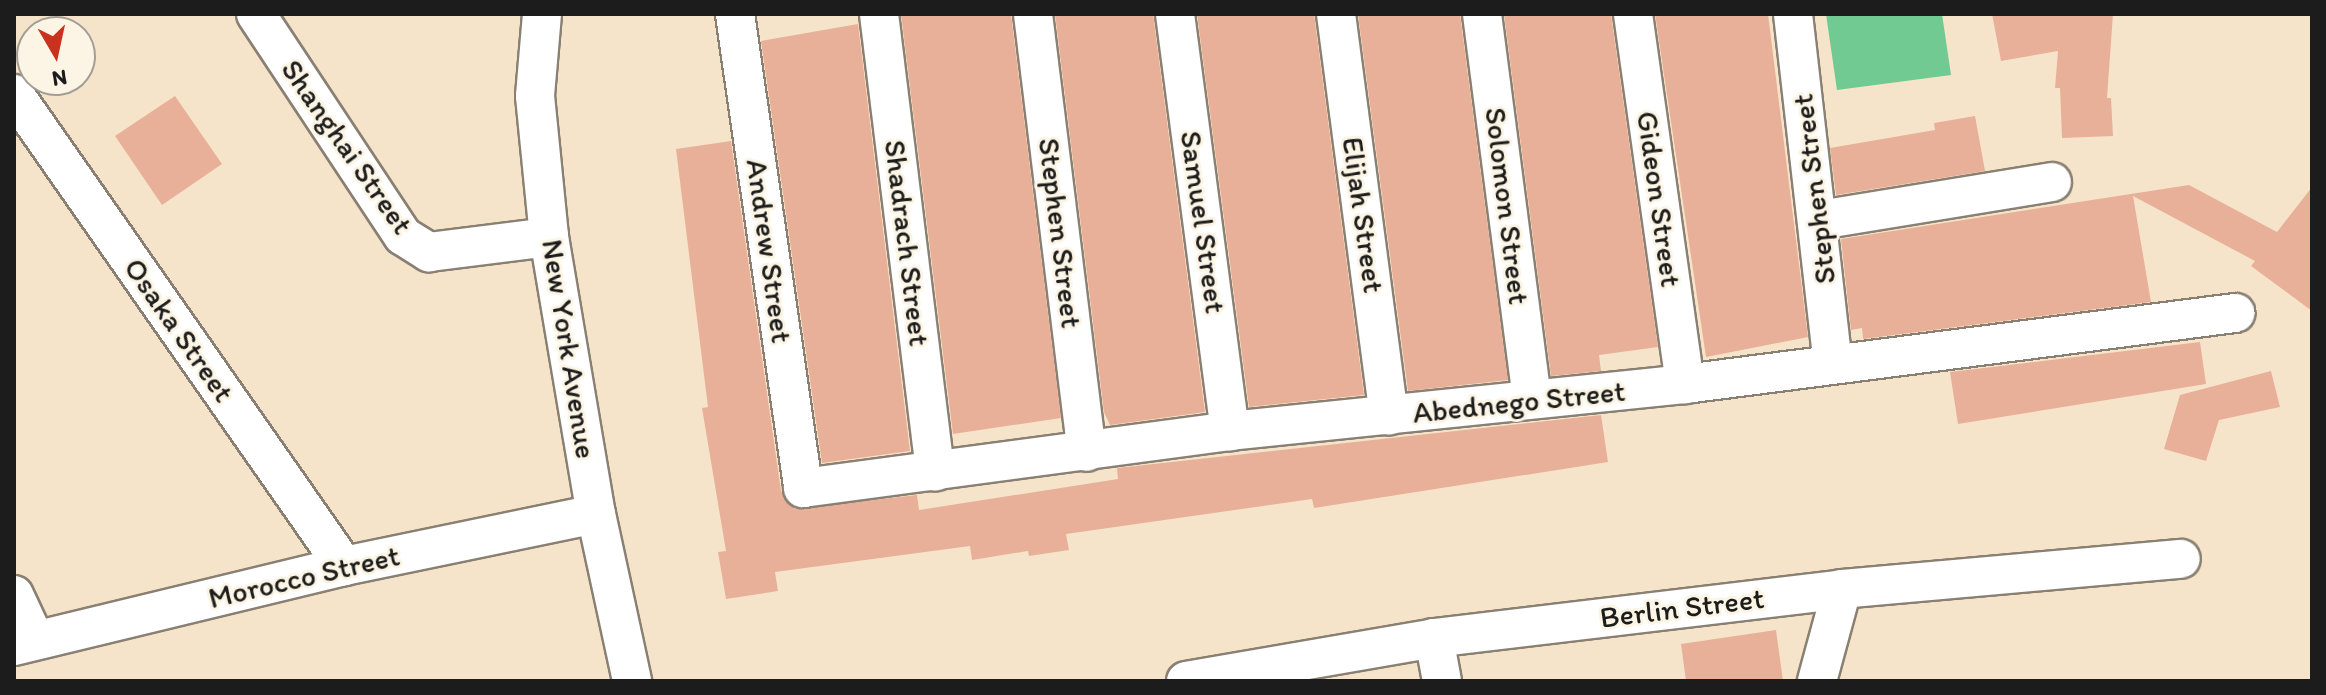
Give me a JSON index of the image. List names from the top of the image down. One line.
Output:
{"streets":{"street":["Shanghai Street","Stephen Street","Gideon Street","Solomon Street","Elijah Street","Samuel Street","Shadrach Street","Andrew Street","Osaka Street","New York Avenue","Abednego Street","Morocco Street","Berlin Street"]},"crossings":[["Shanghai Street","New York Avenue"],["Stephen Street","Abednego Street"],["Gideon Street","Abednego Street"],["Solomon Street","Abednego Street"],["Elijah Street","Abednego Street"],["Samuel Street","Abednego Street"],["Shadrach Street","Abednego Street"],["Andrew Street","Abednego Street"],["Osaka Street","Morocco Street"],["New York Avenue","Morocco Street"]],"north":"bottom"}
